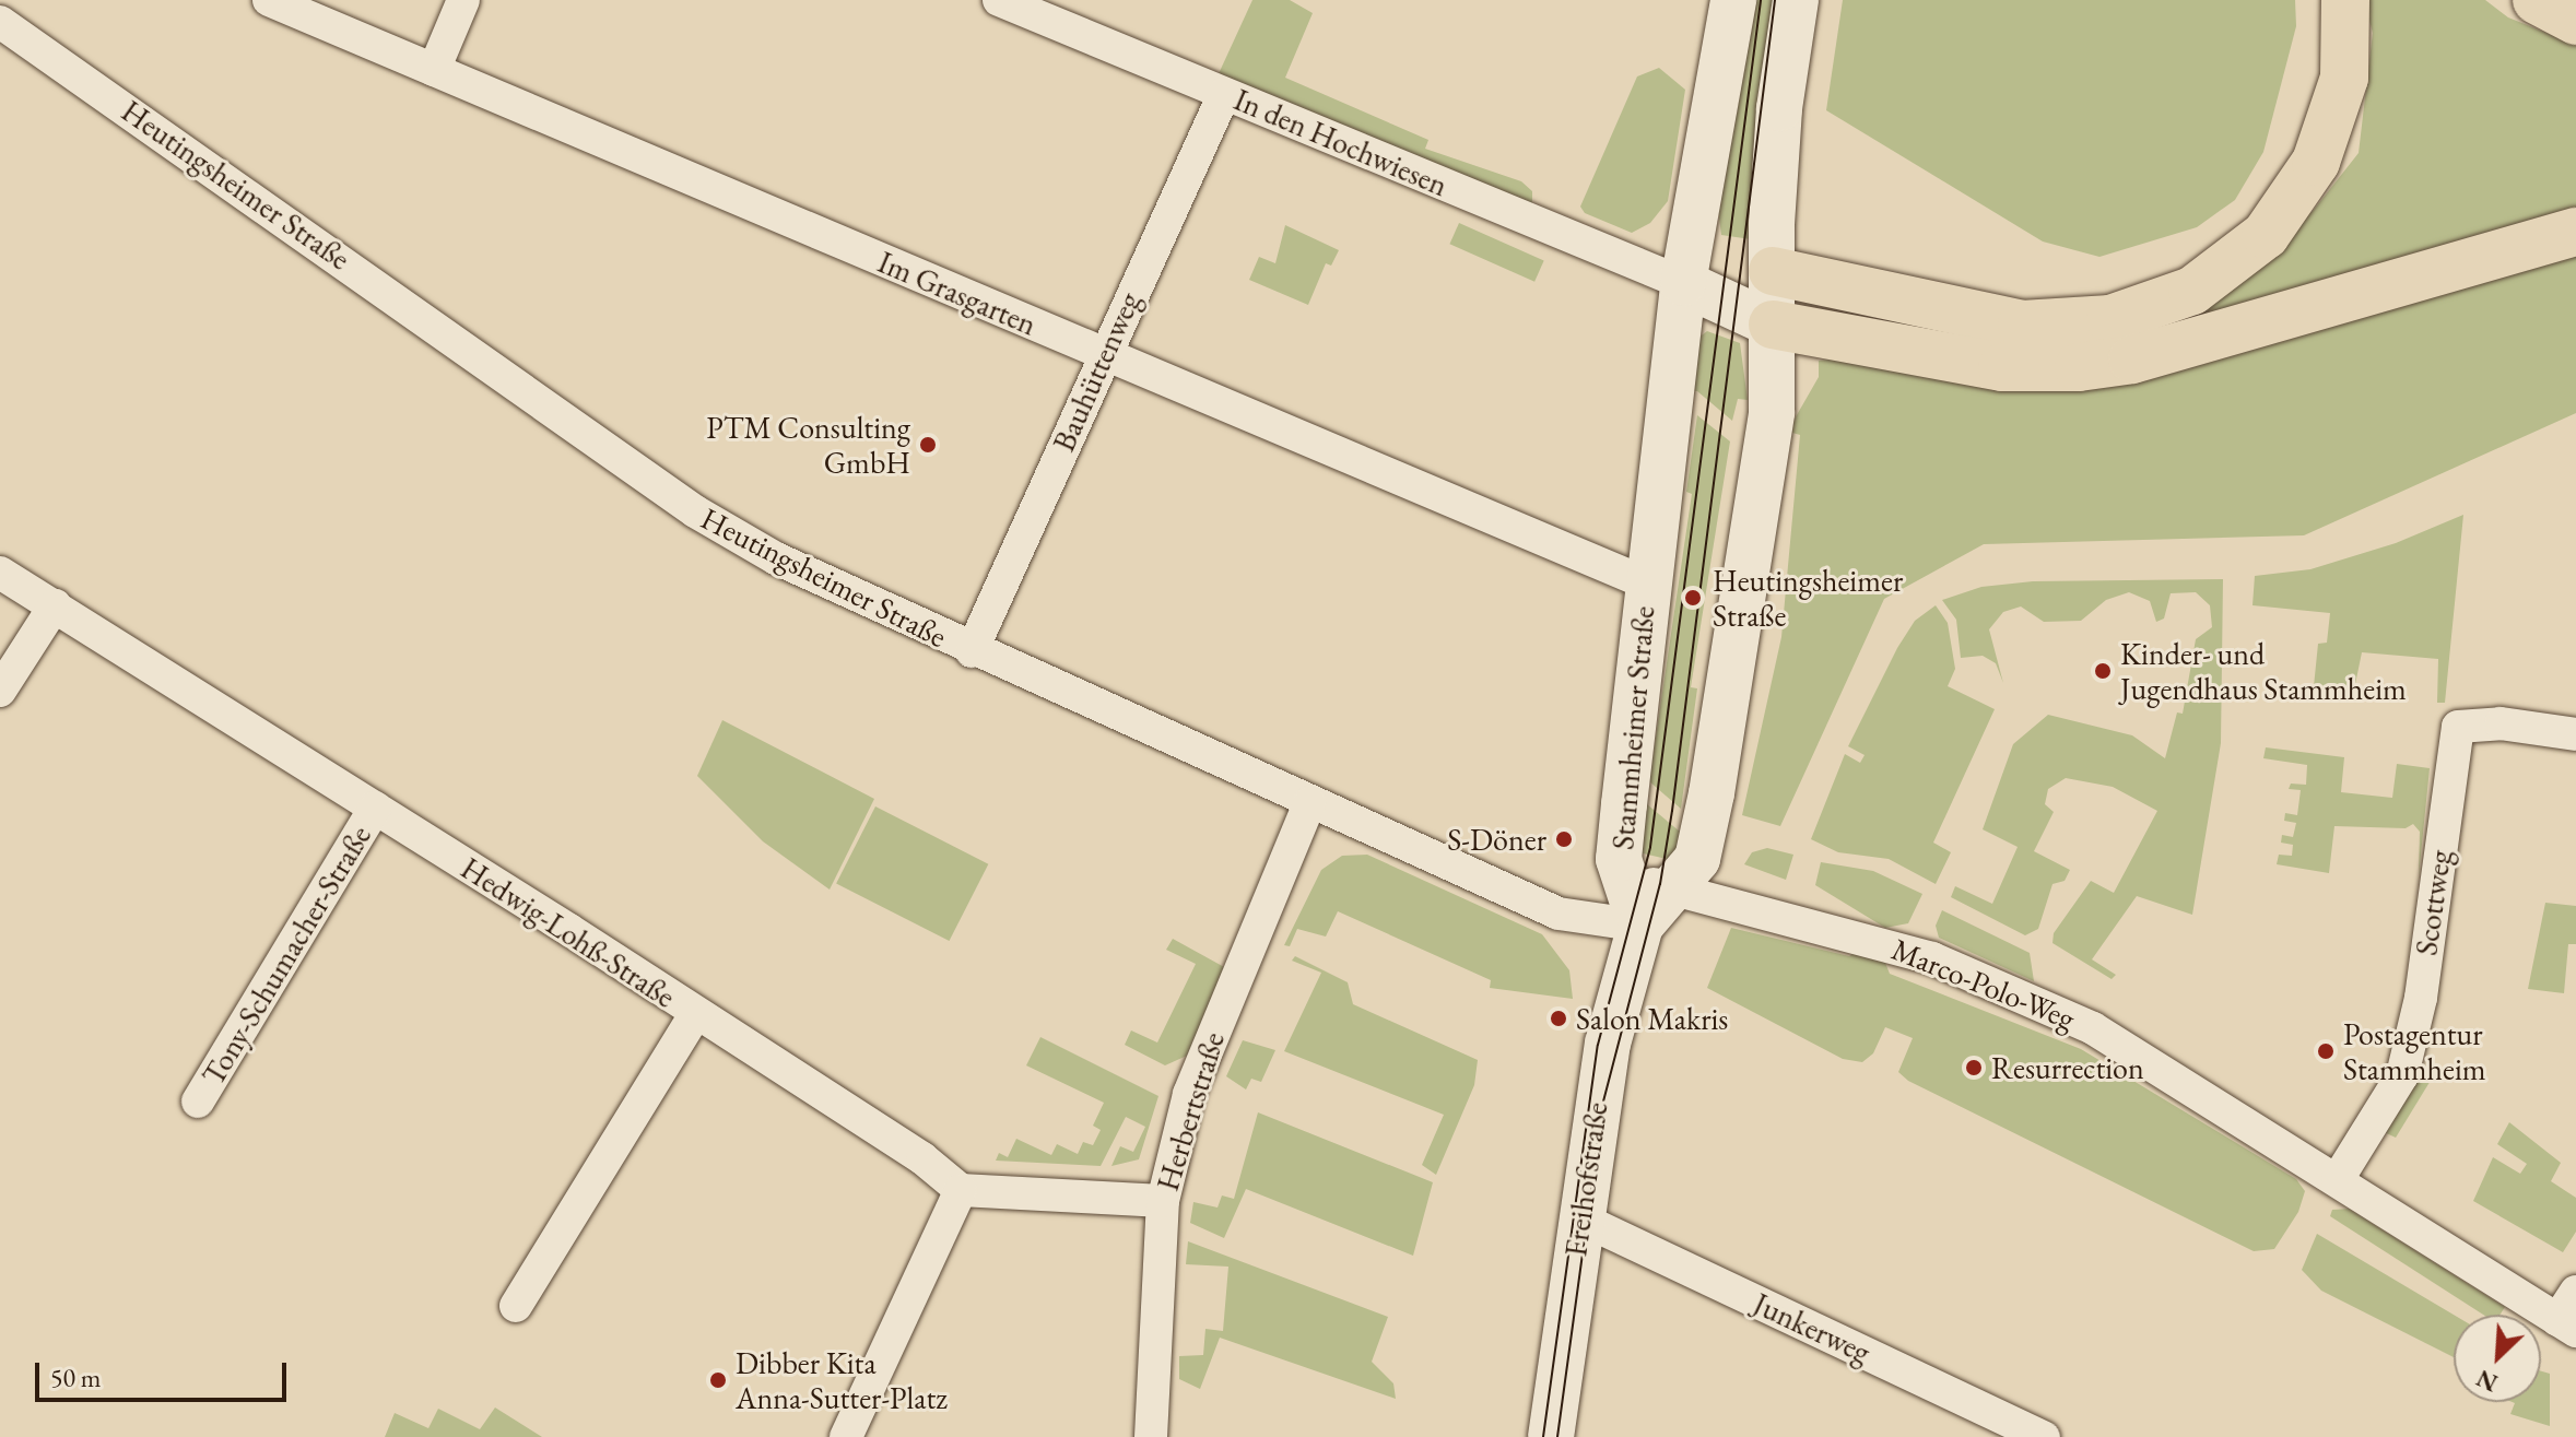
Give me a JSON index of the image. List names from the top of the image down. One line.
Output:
{"streets":{"street":["In den Hochwiesen","Heutingsheimer Straße","Im Grasgarten","Bauhüttenweg","Stammheimer Straße","Scottweg","Hedwig-Lohß-Straße","Tony-Schumacher-Straße","Marco-Polo-Weg","Herbertstraße","Freihofstraße","Junkerweg"]},"crossings":[["In den Hochwiesen","Bauhüttenweg"],["In den Hochwiesen","Stammheimer Straße"],["Heutingsheimer Straße","Bauhüttenweg"],["Heutingsheimer Straße","Stammheimer Straße"],["Heutingsheimer Straße","Herbertstraße"],["Heutingsheimer Straße","Freihofstraße"],["Im Grasgarten","Bauhüttenweg"],["Im Grasgarten","Stammheimer Straße"],["Stammheimer Straße","Marco-Polo-Weg"],["Stammheimer Straße","Freihofstraße"],["Scottweg","Marco-Polo-Weg"],["Hedwig-Lohß-Straße","Tony-Schumacher-Straße"],["Freihofstraße","Junkerweg"]],"places":["PTM Consulting GmbH","Heutingsheimer Straße","Kinder- und Jugendhaus Stammheim","S-Döner","Salon Makris","Postagentur Stammheim","Resurrection","Dibber Kita Anna-Sutter-Platz"],"scale_bar":"50 m","north":"bottom left"}
